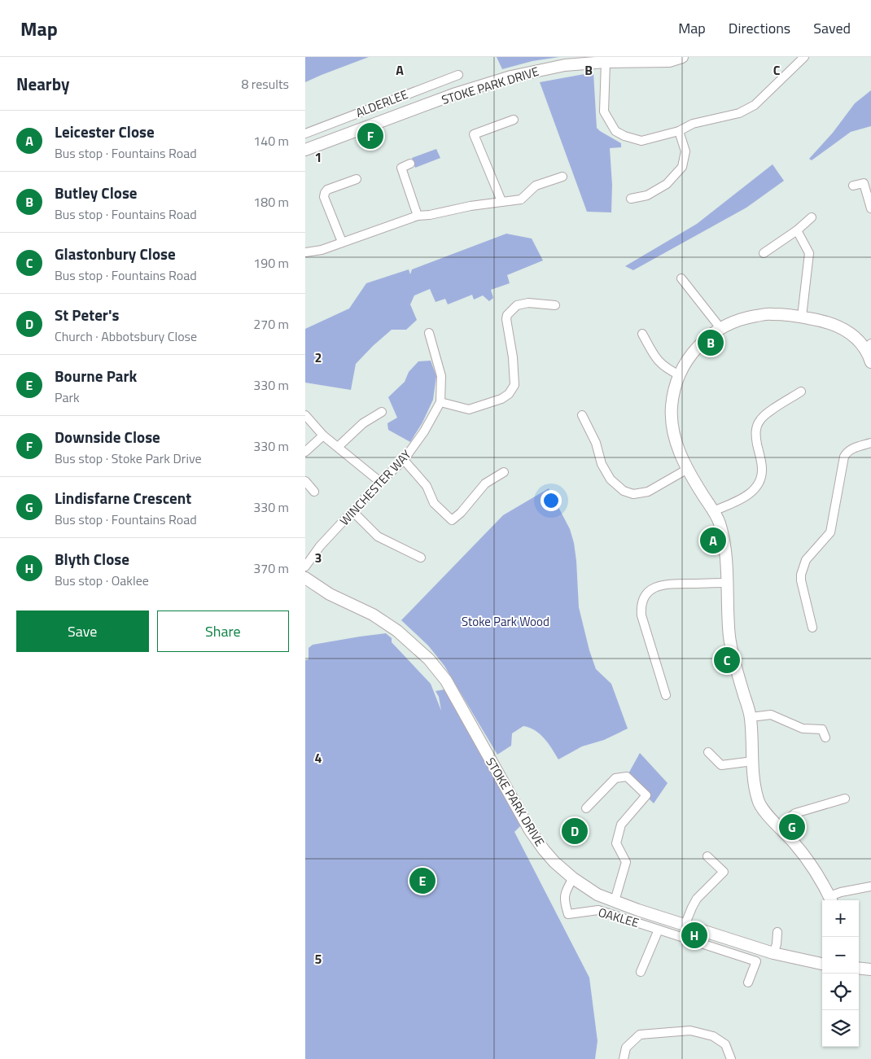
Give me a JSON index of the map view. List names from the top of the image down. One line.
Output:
{"streets":{"street":["STOKE PARK DRIVE","ALDERLEE","WINCHESTER WAY","OAKLEE"]},"crossings":[["STOKE PARK DRIVE","OAKLEE"]],"parks":["Stoke Park Wood"],"page":{"header":"Map","nav":["Map","Directions","Saved"],"heading":["Nearby","8 results"],"list":[{"mark":"A","name":"Leicester Close","note":"Bus stop · Fountains Road","value":"140 m"},{"mark":"B","name":"Butley Close","note":"Bus stop · Fountains Road","value":"180 m"},{"mark":"C","name":"Glastonbury Close","note":"Bus stop · Fountains Road","value":"190 m"},{"mark":"D","name":"St Peter's","note":"Church · Abbotsbury Close","value":"270 m"},{"mark":"E","name":"Bourne Park","note":"Park","value":"330 m"},{"mark":"F","name":"Downside Close","note":"Bus stop · Stoke Park Drive","value":"330 m"},{"mark":"G","name":"Lindisfarne Crescent","note":"Bus stop · Fountains Road","value":"330 m"},{"mark":"H","name":"Blyth Close","note":"Bus stop · Oaklee","value":"370 m"}],"pins":["F","B","A","C","G","D","E","H"],"buttons":["Save","Share"],"map_buttons":["+","−"]},"grid":{"columns":["A","B","C"],"rows":["1","2","3","4","5"]}}
